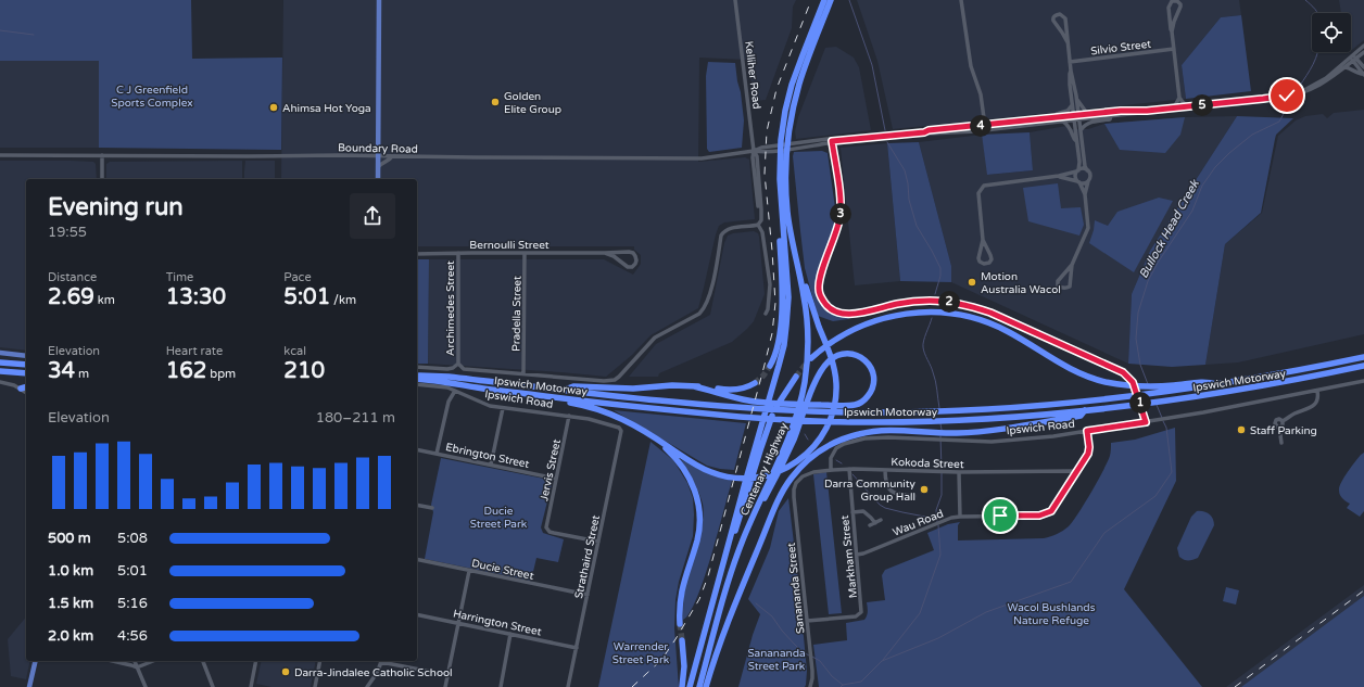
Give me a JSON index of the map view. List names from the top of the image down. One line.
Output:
{"streets":{"highway":["Ipswich Motorway","Centenary Highway"],"street":["Silvio Street","Kelliher Road","Boundary Road","Bernoulli Street","Archimedes Street","Pradella Street","Ipswich Road","Ebrington Street","Kokoda Street","Jervis Street","Wau Road","Strathaird Street","Markham Street","Ducie Street","Sanananda Street","Harrington Street"]},"crossings":[["Kelliher Road","Boundary Road"],["Kelliher Road","Ipswich Road"],["Bernoulli Street","Archimedes Street"],["Bernoulli Street","Pradella Street"],["Archimedes Street","Ipswich Road"],["Pradella Street","Ipswich Road"],["Ipswich Road","Jervis Street"],["Ipswich Road","Wau Road"],["Ipswich Road","Strathaird Street"],["Ebrington Street","Jervis Street"],["Kokoda Street","Wau Road"],["Kokoda Street","Markham Street"],["Kokoda Street","Sanananda Street"],["Jervis Street","Strathaird Street"],["Wau Road","Markham Street"],["Strathaird Street","Ducie Street"],["Strathaird Street","Harrington Street"],["Markham Street","Sanananda Street"]],"water":["Bullock Head Creek"],"parks":["C J Greenfield Sports Complex","Ducie Street Park","Wacol Bushlands Nature Refuge","Warrender Street Park","Sanananda Street Park"],"places":["Golden Elite Group","Ahimsa Hot Yoga","Motion Australia Wacol","Staff Parking","Darra Community Group Hall","Darra-Jindalee Catholic School"],"page":{"pins":["5","4","3","2","1"],"heading":["Evening run","19:55"],"stats":[["Distance","2.69 km"],["Time","13:30"],["Pace","5:01 /km"],["Elevation","34 m"],["Heart rate","162 bpm"],["kcal","210"]],"chart":["Elevation","180–211 m"],"list":[{"name":"500 m","note":"5:08"},{"name":"1.0 km","note":"5:01"},{"name":"1.5 km","note":"5:16"},{"name":"2.0 km","note":"4:56"}]}}
